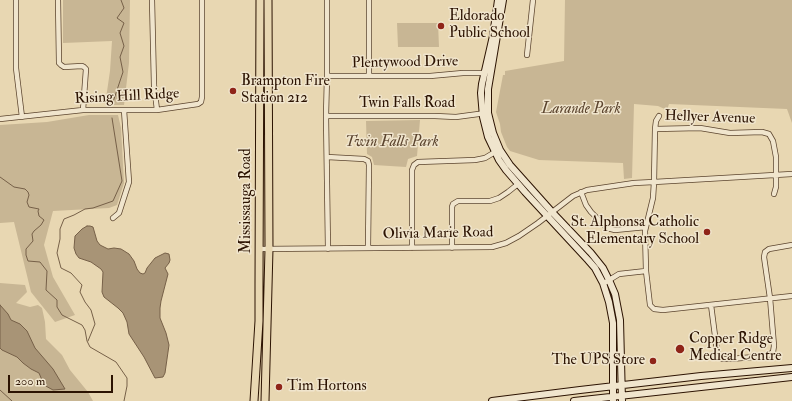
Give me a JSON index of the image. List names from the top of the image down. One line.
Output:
{"streets":{"main road":["Mississauga Road"],"street":["Plentywood Drive","Rising Hill Ridge","Twin Falls Road","Hellyer Avenue","Olivia Marie Road"]},"crossings":[["Hellyer Avenue","Olivia Marie Road"],["Mississauga Road","Olivia Marie Road"]],"parks":["Larande Park","Twin Falls Park"],"places":["Eldorado Public School","Brampton Fire Station 212","St. Alphonsa Catholic Elementary School","Copper Ridge Medical Centre","The UPS Store","Tim Hortons"],"scale_bar":"200 m"}
